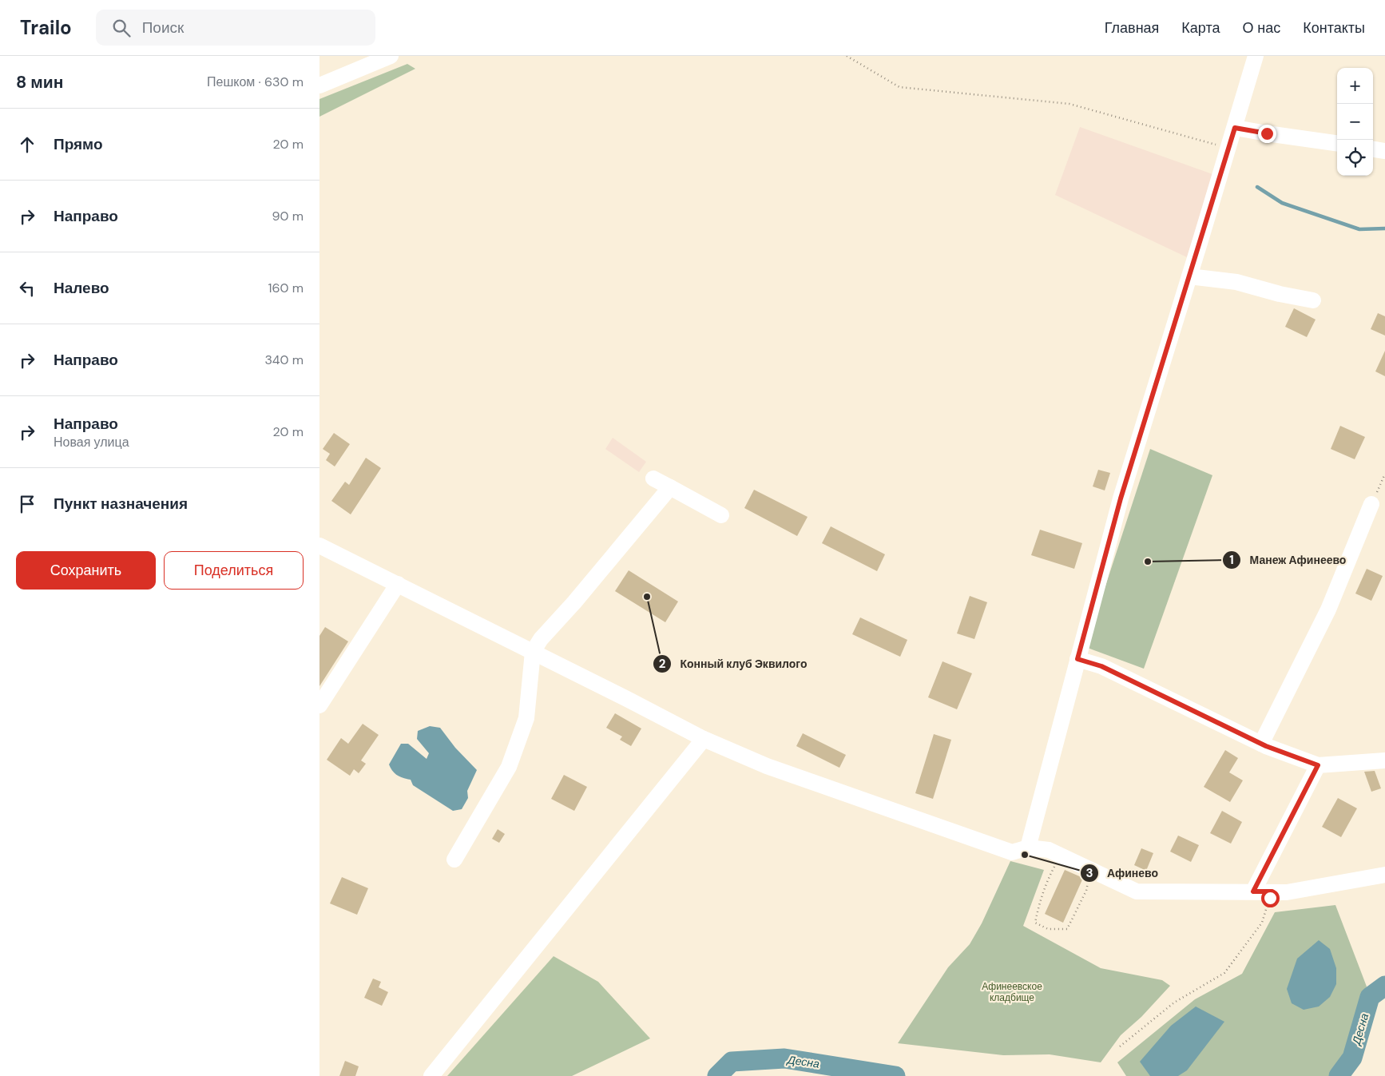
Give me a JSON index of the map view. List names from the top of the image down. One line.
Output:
{"water":["Десна"],"parks":["Афинеевское кладбище"],"places":["Манеж Афинеево","Конный клуб Эквилого","Афинево"],"page":{"header":"Trailo","search":"Поиск","nav":["Главная","Карта","О нас","Контакты"],"heading":["8 мин","Пешком · 630 m"],"map_buttons":["+","−"],"list":[["Прямо","20 m"],["Направо","90 m"],["Налево","160 m"],["Направо","340 m"],["Направо","Новая улица","20 m"],"Пункт назначения"],"buttons":["Сохранить","Поделиться"]}}
